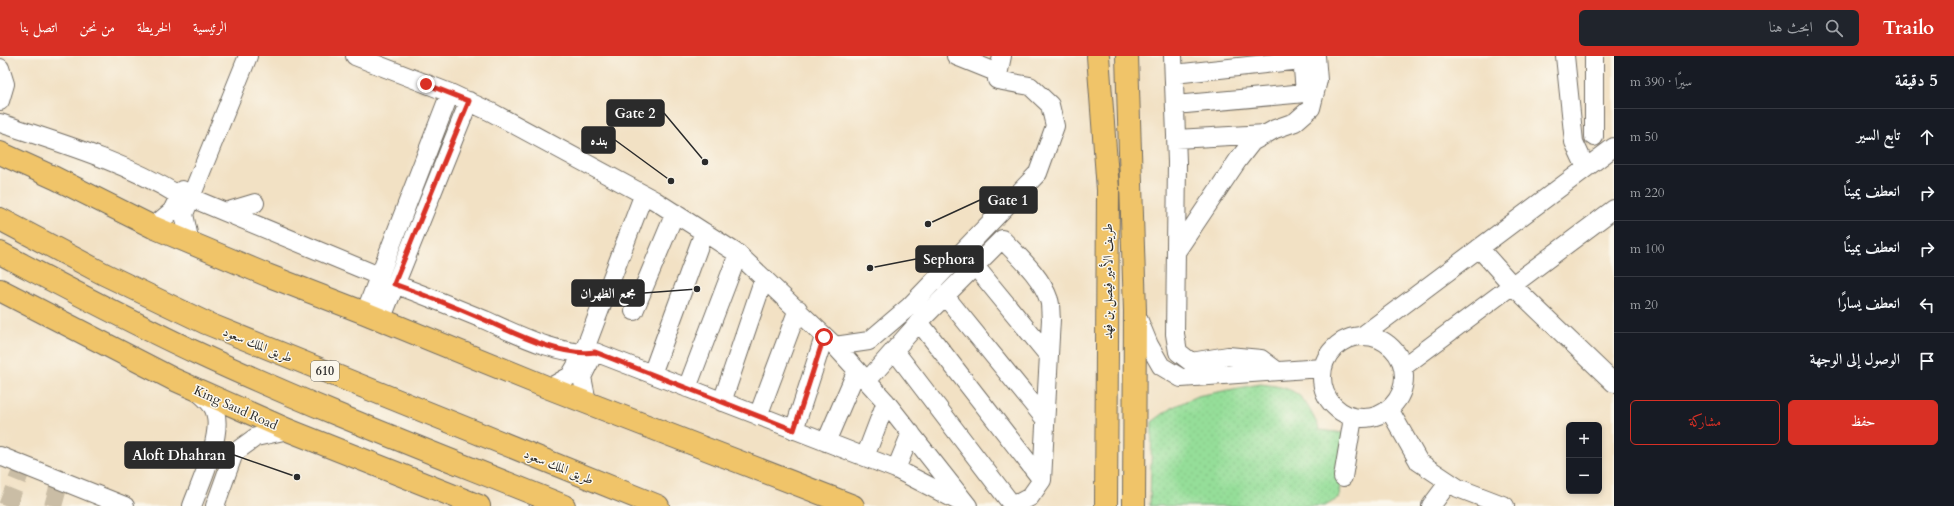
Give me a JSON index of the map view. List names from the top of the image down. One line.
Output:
{"streets":{"main road":["طريف الأمير فيصل بن فهد","طريق الملك سعود","610","King Saud Road"]},"places":["Gate 2","بنده","Gate 1","Sephora","مجمع الظهران","Aloft Dhahran"],"page":{"header":"Trailo","search":"ابحث هنا","nav":["الرئيسية","الخريطة","من نحن","اتصل بنا"],"heading":["5 دقيقة","سيرًا · 390 m"],"list":[["تابع السير","50 m"],["انعطف يمينًا","220 m"],["انعطف يمينًا","100 m"],["انعطف يسارًا","20 m"],"الوصول إلى الوجهة"],"buttons":["حفظ","مشاركة"],"map_buttons":["+","−"]}}
